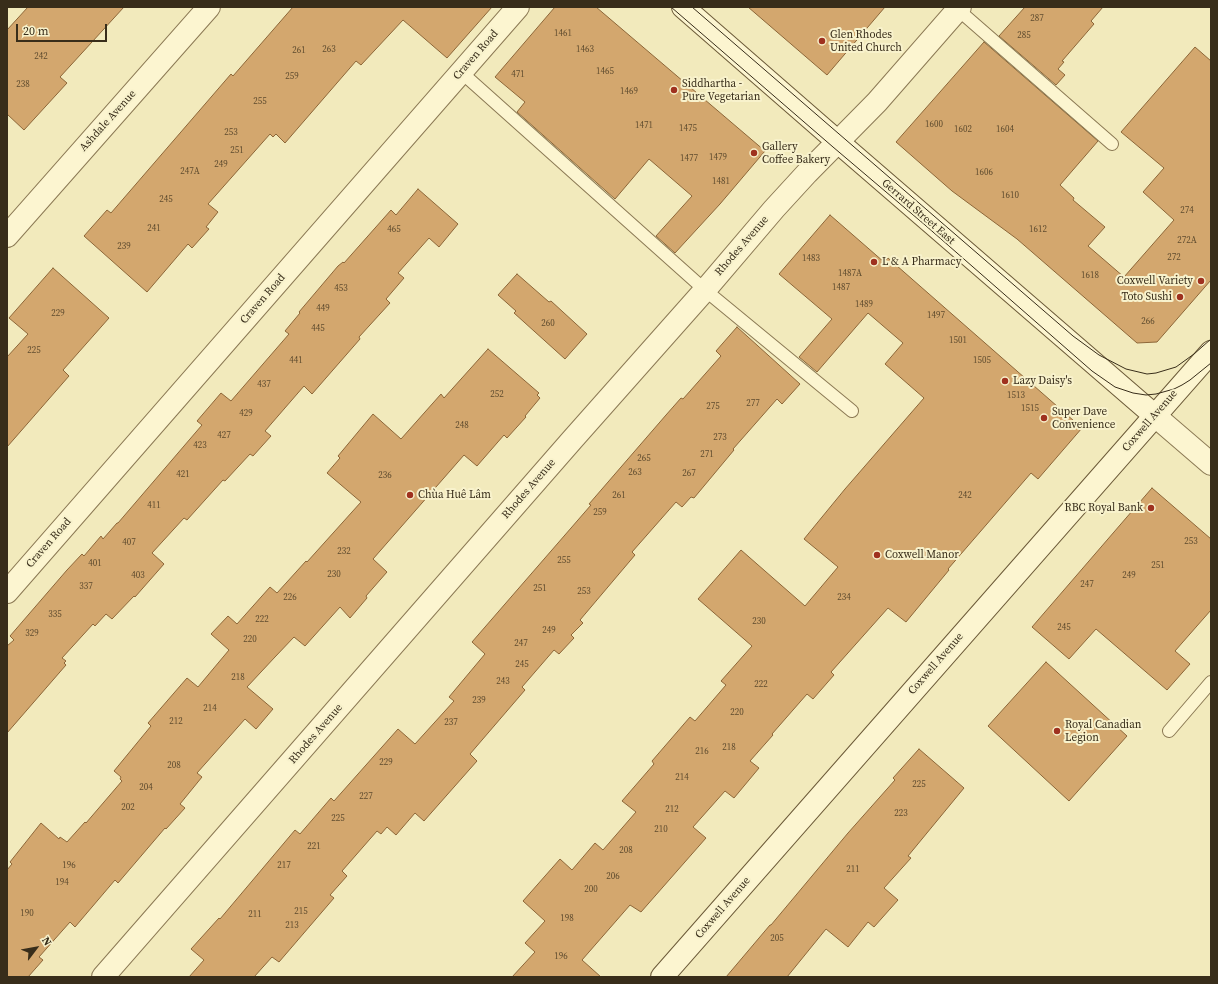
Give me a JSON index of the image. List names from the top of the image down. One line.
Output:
{"streets":{"street":["Craven Road","Ashdale Avenue","Gerrard Street East","Rhodes Avenue","Coxwell Avenue"]},"crossings":[["Gerrard Street East","Rhodes Avenue"],["Gerrard Street East","Coxwell Avenue"]],"places":["Glen Rhodes United Church","Siddhartha - Pure Vegetarian","Gallery Coffee Bakery","L & A Pharmacy","Coxwell Variety","Toto Sushi","Lazy Daisy's","Super Dave Convenience","Chùa Huê Lâm","RBC Royal Bank","Coxwell Manor","Royal Canadian Legion"],"house_numbers":["287","1461","285","263","1463","261","242","1465","471","259","238","1469","255","1600","1471","1475","1602","1604","253","251","1479","1477","249","247A","1606","1481","1610","245","274","241","465","1612","272A","239","272","1483","1487A","1618","1487","453","1489","449","229","1497","266","260","445","1501","225","441","1505","437","252","1513","277","275","1515","429","248","427","273","423","271","265","263","267","421","236","261","242","411","259","253","407","232","255","401","251","230","403","249","247","337","251","253","226","234","335","222","230","245","249","329","220","247","245","218","243","222","239","214","220","212","237","218","216","229","208","214","225","204","227","202","212","223","225","210","221","208","196","217","211","206","194","200","215","190","211","198","213","205","196"],"scale_bar":"20 m","north":"top right"}
